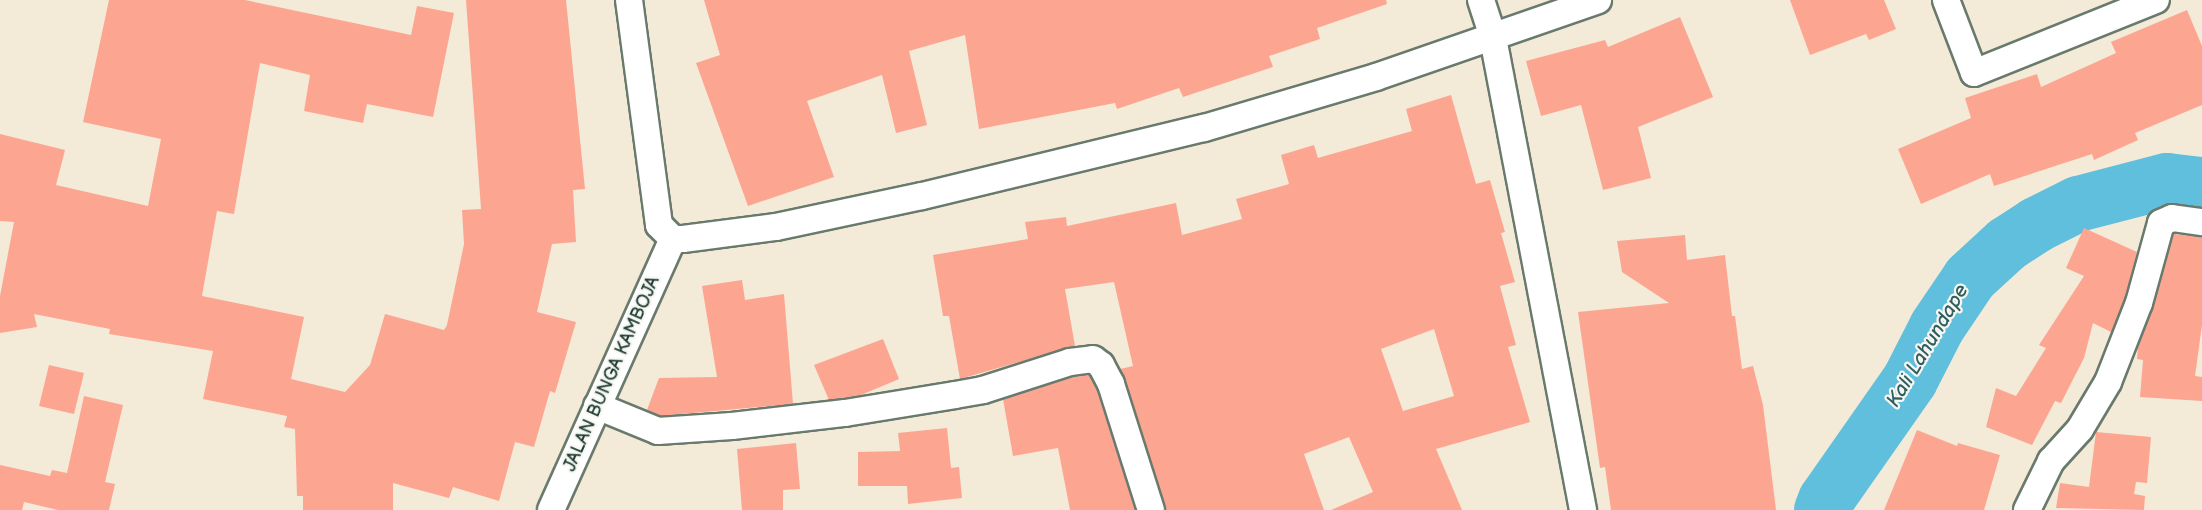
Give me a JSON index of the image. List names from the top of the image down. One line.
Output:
{"streets":{"street":["JALAN BUNGA KAMBOJA"]},"water":["Kali Lahundape"]}
